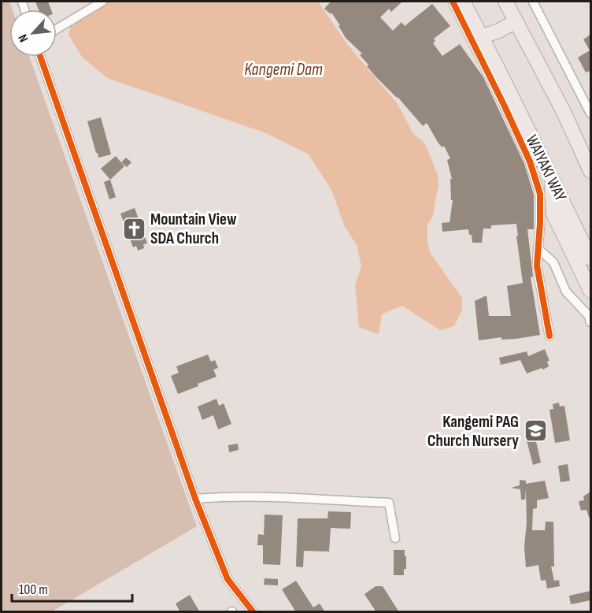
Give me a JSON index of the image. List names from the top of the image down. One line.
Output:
{"streets":{"highway":["WAIYAKI WAY"]},"water":["Kangemi Dam"],"places":{"church":["Mountain View SDA Church"],"school or university":["Kangemi PAG Church Nursery"]},"scale_bar":"100 m","north":"bottom left"}
